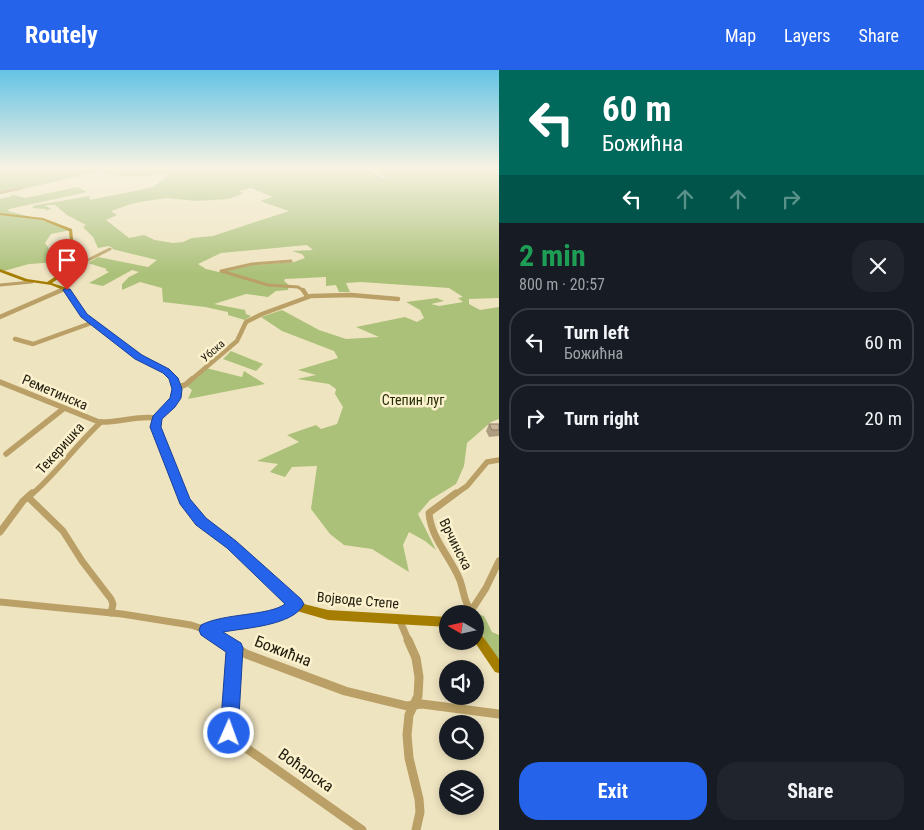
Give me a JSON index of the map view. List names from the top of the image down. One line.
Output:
{"streets":{"street":["Убска","Реметинска","Текеришка","Врчинска","Војводе Степе","Божићна","Воћарска"]},"crossings":[["Реметинска","Текеришка"],["Текеришка","Војводе Степе"],["Божићна","Воћарска"]],"parks":["Степин луг"],"north":"left","page":{"header":"Routely","nav":["Map","Layers","Share"],"turn":["60 m","Божићна"],"heading":["2 min","800 m · 20:57"],"list":[{"name":"Turn left","note":"Божићна","value":"60 m"},{"name":"Turn right","value":"20 m"}],"buttons":["Exit","Share"]}}
